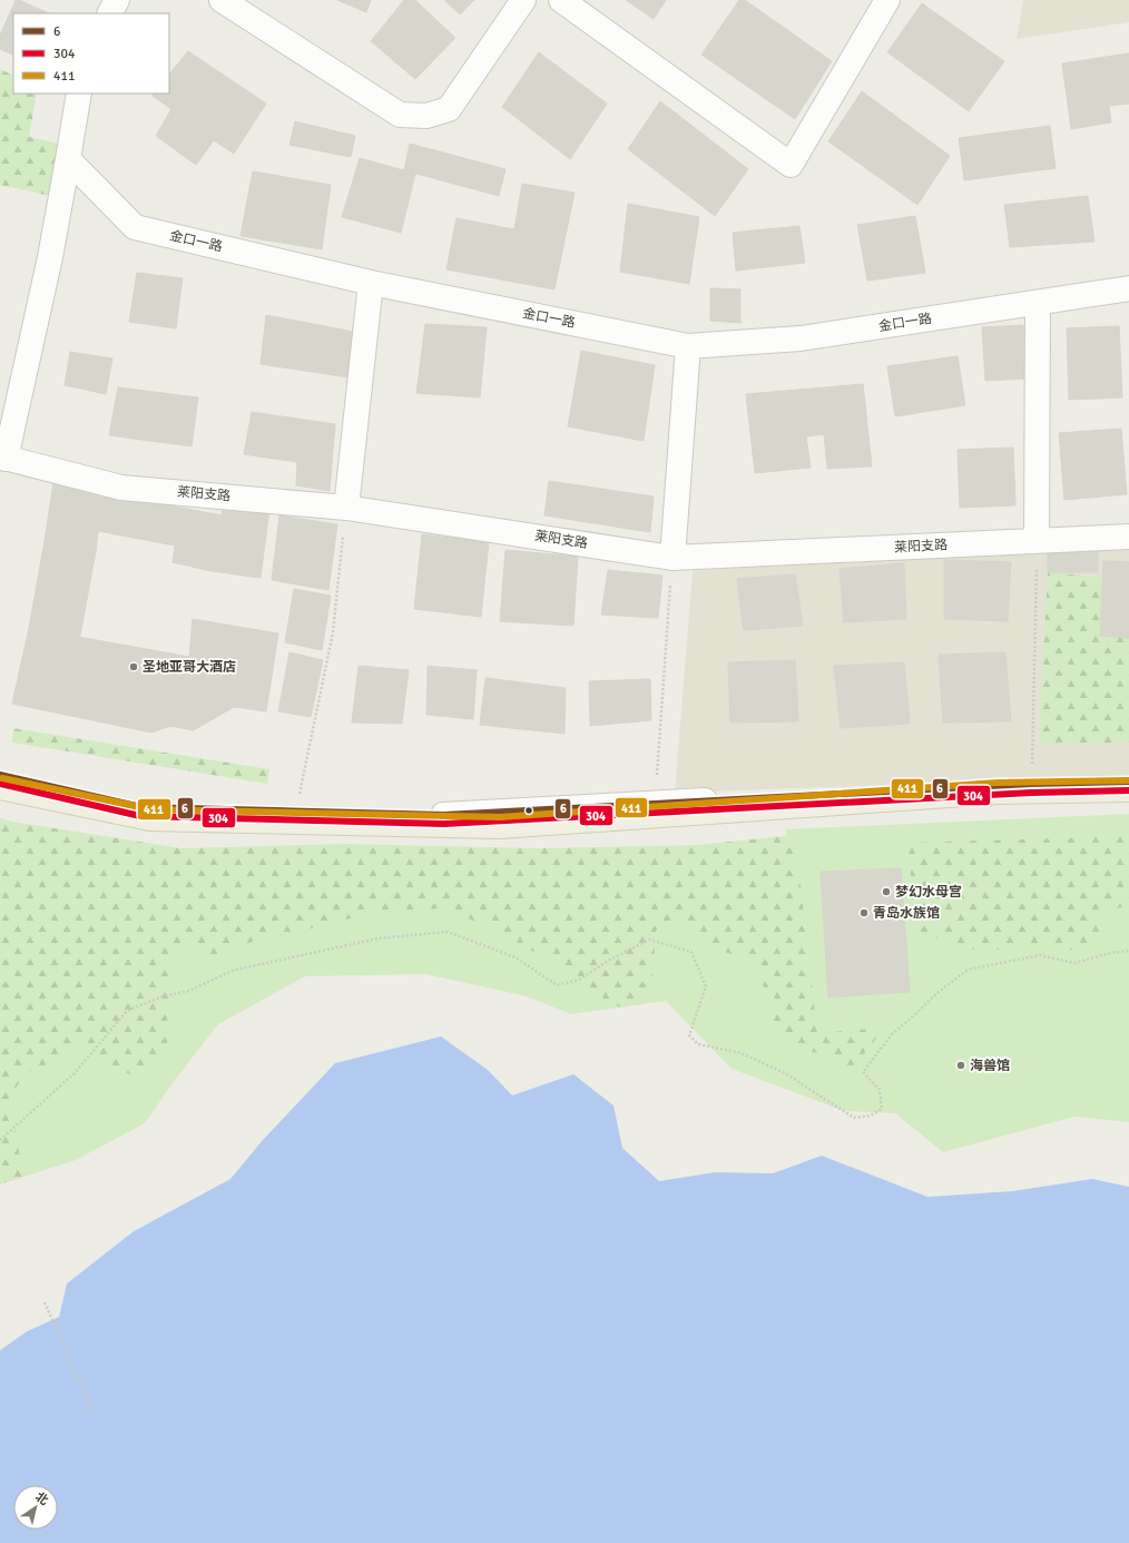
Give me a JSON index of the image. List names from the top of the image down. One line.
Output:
{"streets":{"street":["金口一路","莱阳支路"]},"places":["圣地亚哥大酒店","梦幻水母宫","青岛水族馆","海兽馆"],"lines":["transit line 6","transit line 411","transit line 304"],"legend":["6","304","411"],"north":"top right"}
